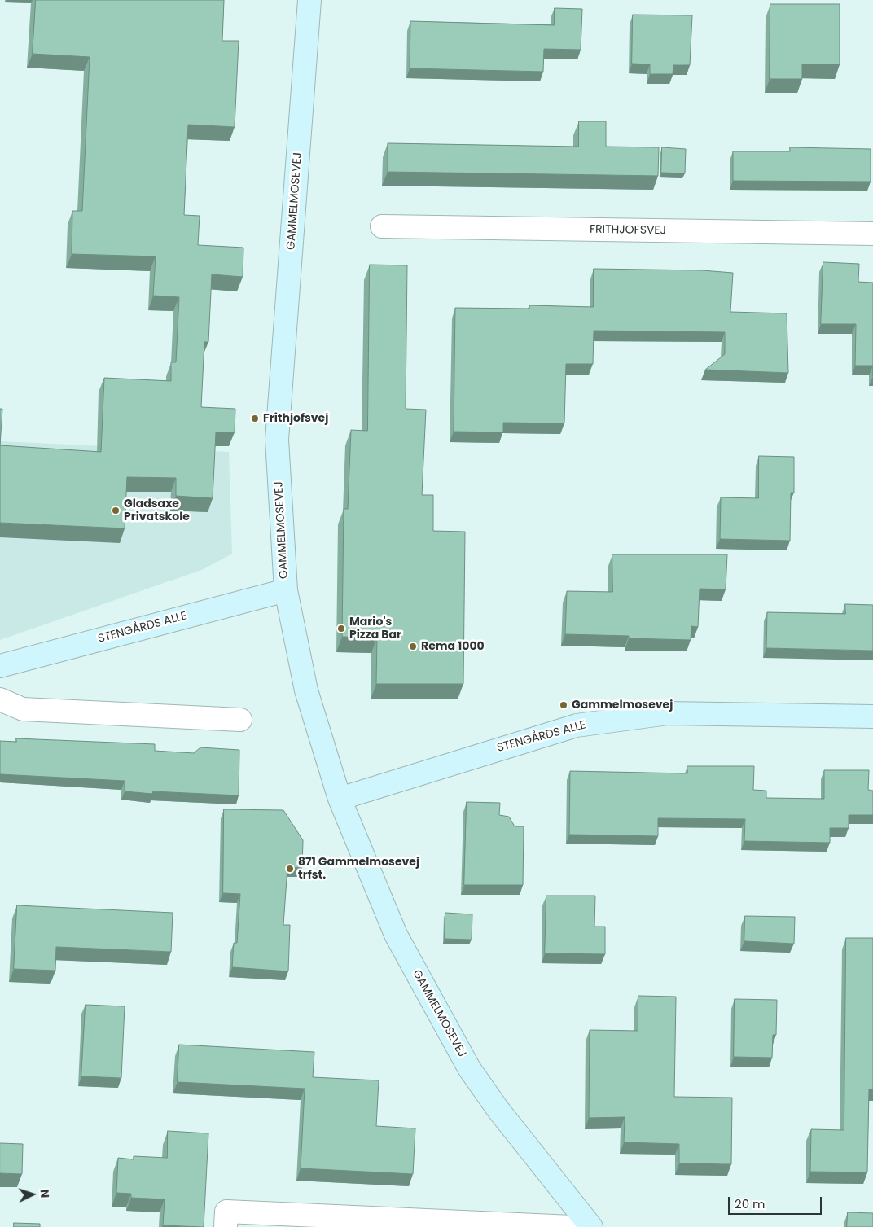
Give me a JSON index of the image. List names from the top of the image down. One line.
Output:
{"streets":{"street":["GAMMELMOSEVEJ","FRITHJOFSVEJ","STENGÅRDS ALLE"]},"crossings":[["GAMMELMOSEVEJ","STENGÅRDS ALLE"]],"places":["Frithjofsvej","Gladsaxe Privatskole","Mario's Pizza Bar","Rema 1000","Gammelmosevej","871 Gammelmosevej trfst."],"scale_bar":"20 m","north":"right"}
